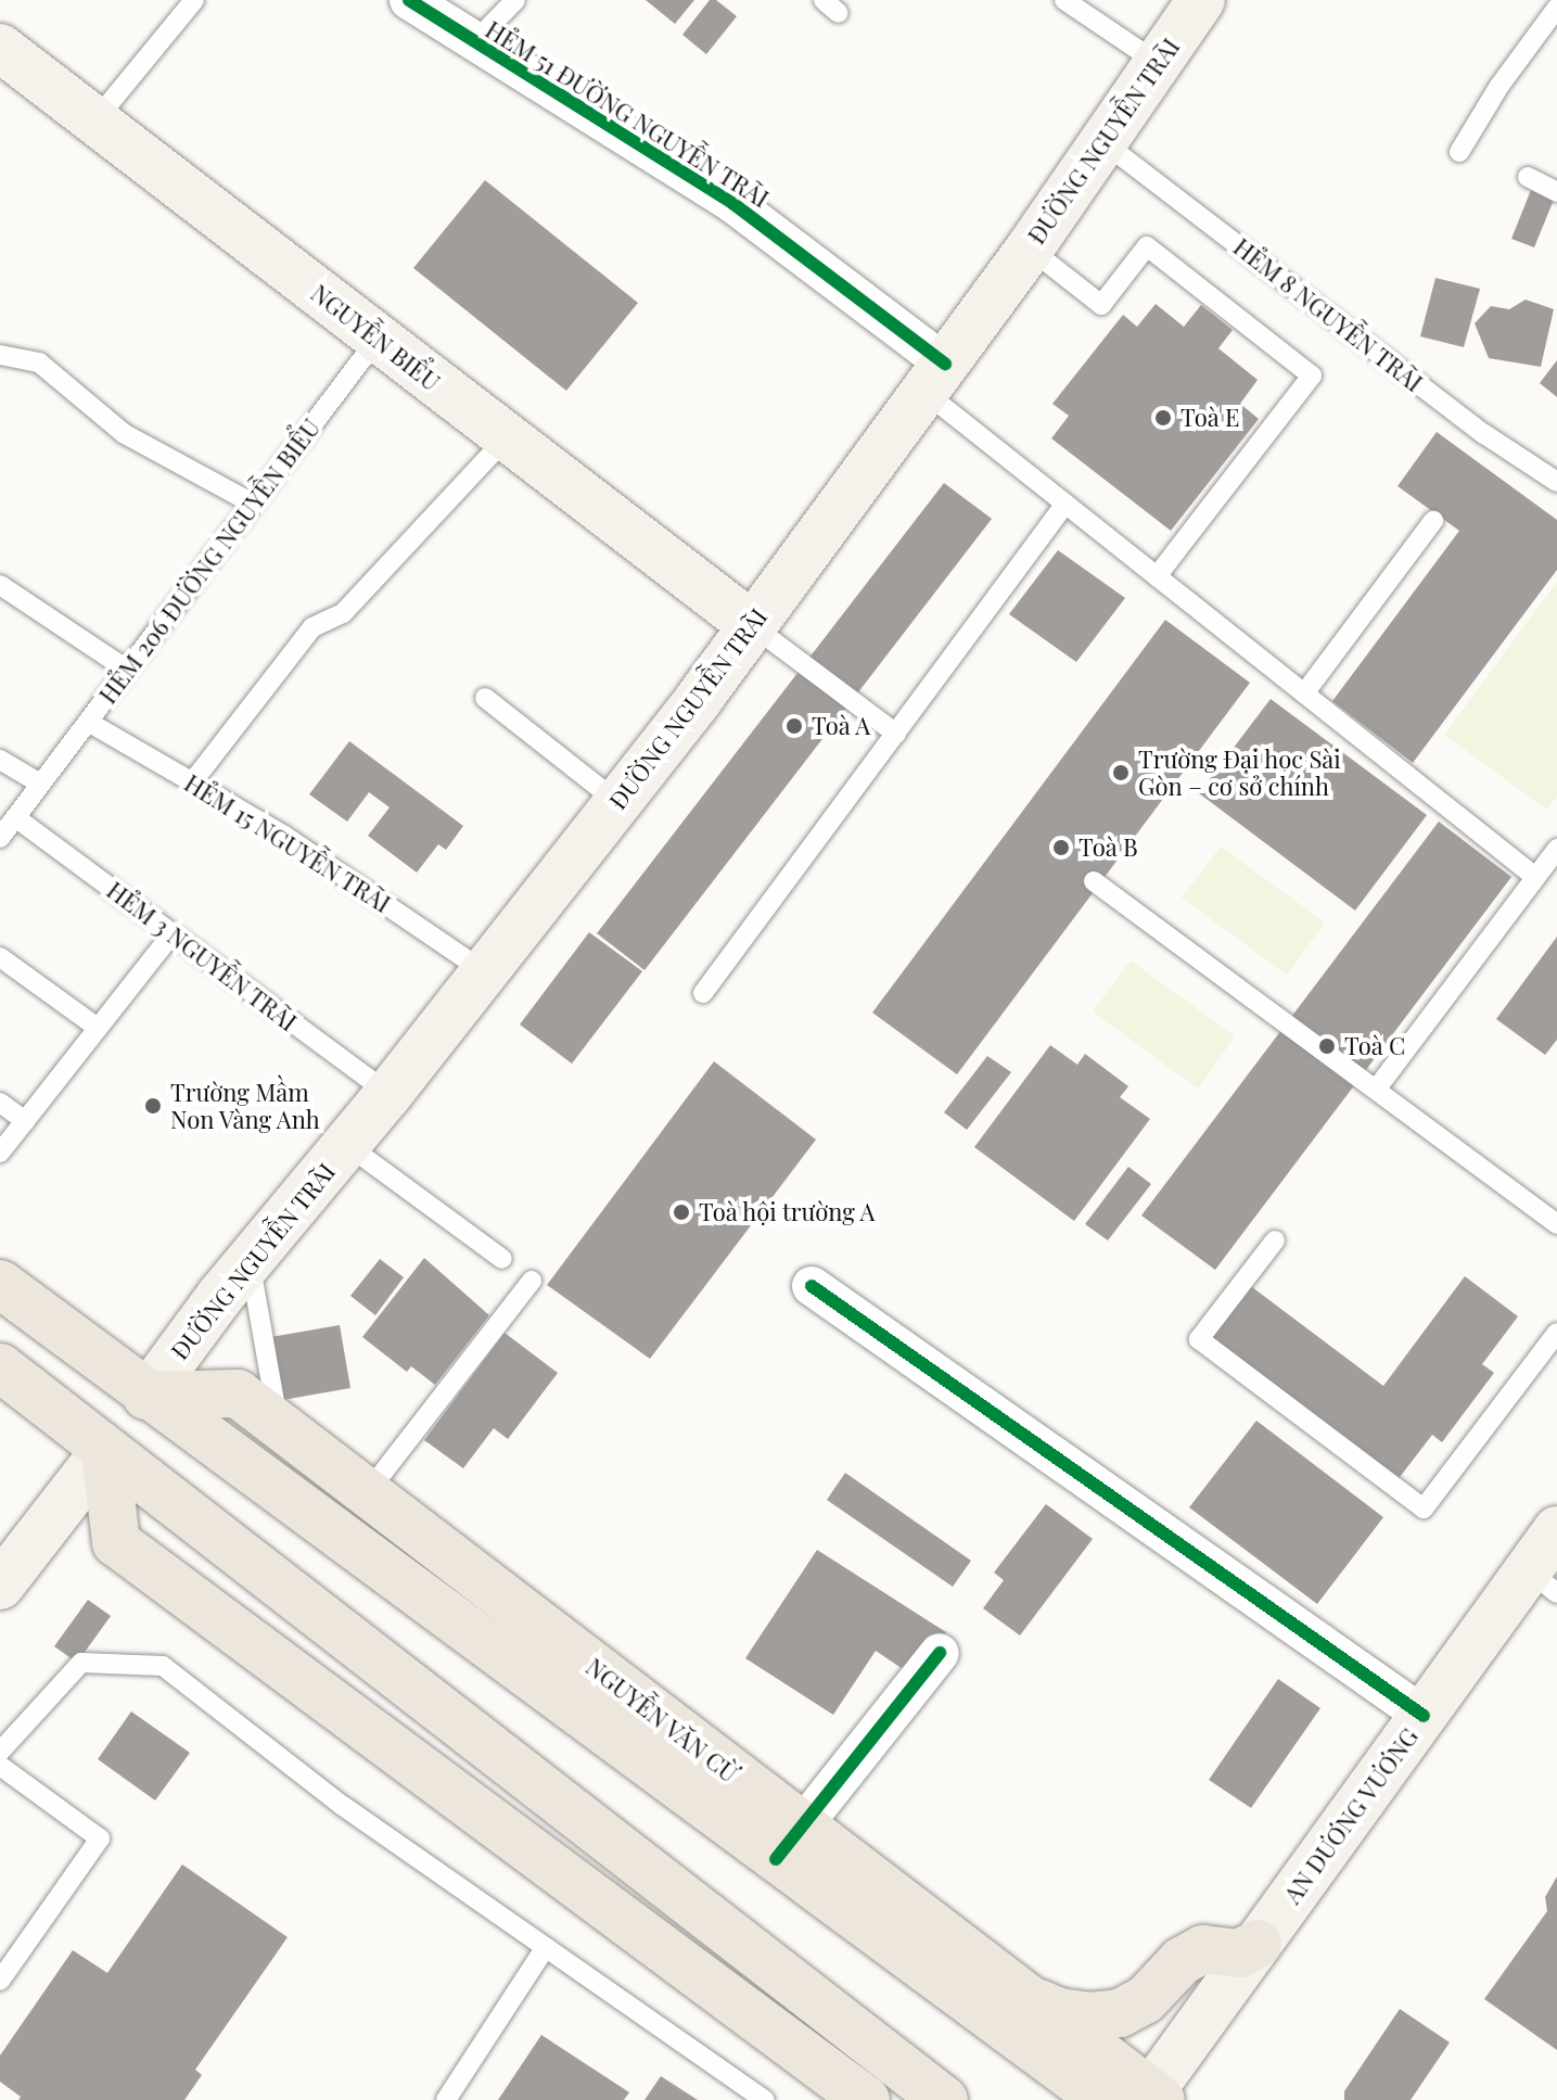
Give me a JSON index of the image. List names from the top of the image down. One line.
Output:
{"streets":{"main road":["ĐƯỜNG NGUYỄN TRÃI","NGUYỄN BIỂU","NGUYỄN VĂN CỪ","AN DƯƠNG VƯƠNG"],"street":["HẺM 51 ĐƯỜNG NGUYỄN TRÃI"],"lane":["HẺM 8 NGUYỄN TRÃI","HẺM 206 ĐƯỜNG NGUYỄN BIỂU","HẺM 15 NGUYỄN TRÃI","HẺM 3 NGUYỄN TRÃI"]},"crossings":[["HẺM 51 ĐƯỜNG NGUYỄN TRÃI","ĐƯỜNG NGUYỄN TRÃI"],["ĐƯỜNG NGUYỄN TRÃI","HẺM 8 NGUYỄN TRÃI"],["ĐƯỜNG NGUYỄN TRÃI","NGUYỄN BIỂU"],["ĐƯỜNG NGUYỄN TRÃI","HẺM 15 NGUYỄN TRÃI"],["ĐƯỜNG NGUYỄN TRÃI","HẺM 3 NGUYỄN TRÃI"],["ĐƯỜNG NGUYỄN TRÃI","NGUYỄN VĂN CỪ"],["NGUYỄN BIỂU","HẺM 206 ĐƯỜNG NGUYỄN BIỂU"],["HẺM 206 ĐƯỜNG NGUYỄN BIỂU","HẺM 15 NGUYỄN TRÃI"],["HẺM 206 ĐƯỜNG NGUYỄN BIỂU","HẺM 3 NGUYỄN TRÃI"],["NGUYỄN VĂN CỪ","AN DƯƠNG VƯƠNG"]],"places":["Toà E","Toà A","Trường Đại học Sài Gòn – cơ sở chính","Toà B","Toà C","Trường Mầm Non Vàng Anh","Toà hội trường A"]}
